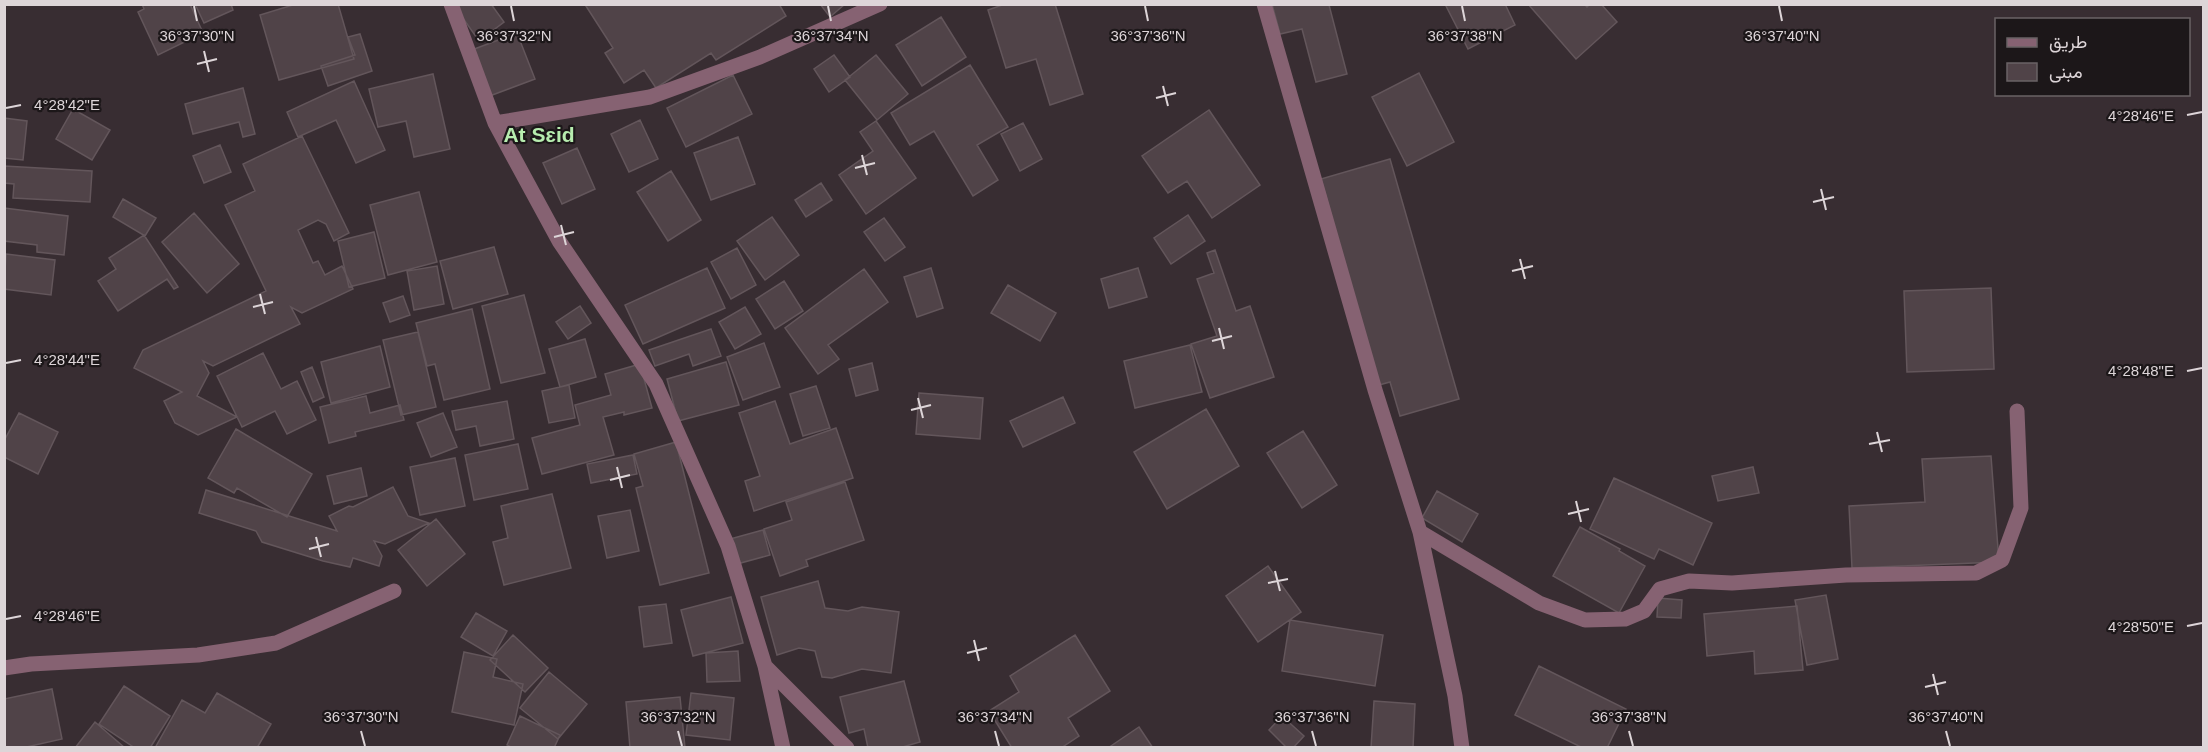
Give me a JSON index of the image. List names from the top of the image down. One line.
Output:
{"districts":["At Sɛid"],"legend":["طريق","مبنى"],"coordinates":["36°37'30\"N","36°37'32\"N","36°37'34\"N","36°37'36\"N","36°37'38\"N","36°37'40\"N","4°28'42\"E","4°28'46\"E","4°28'44\"E","4°28'48\"E","4°28'50\"E"]}
